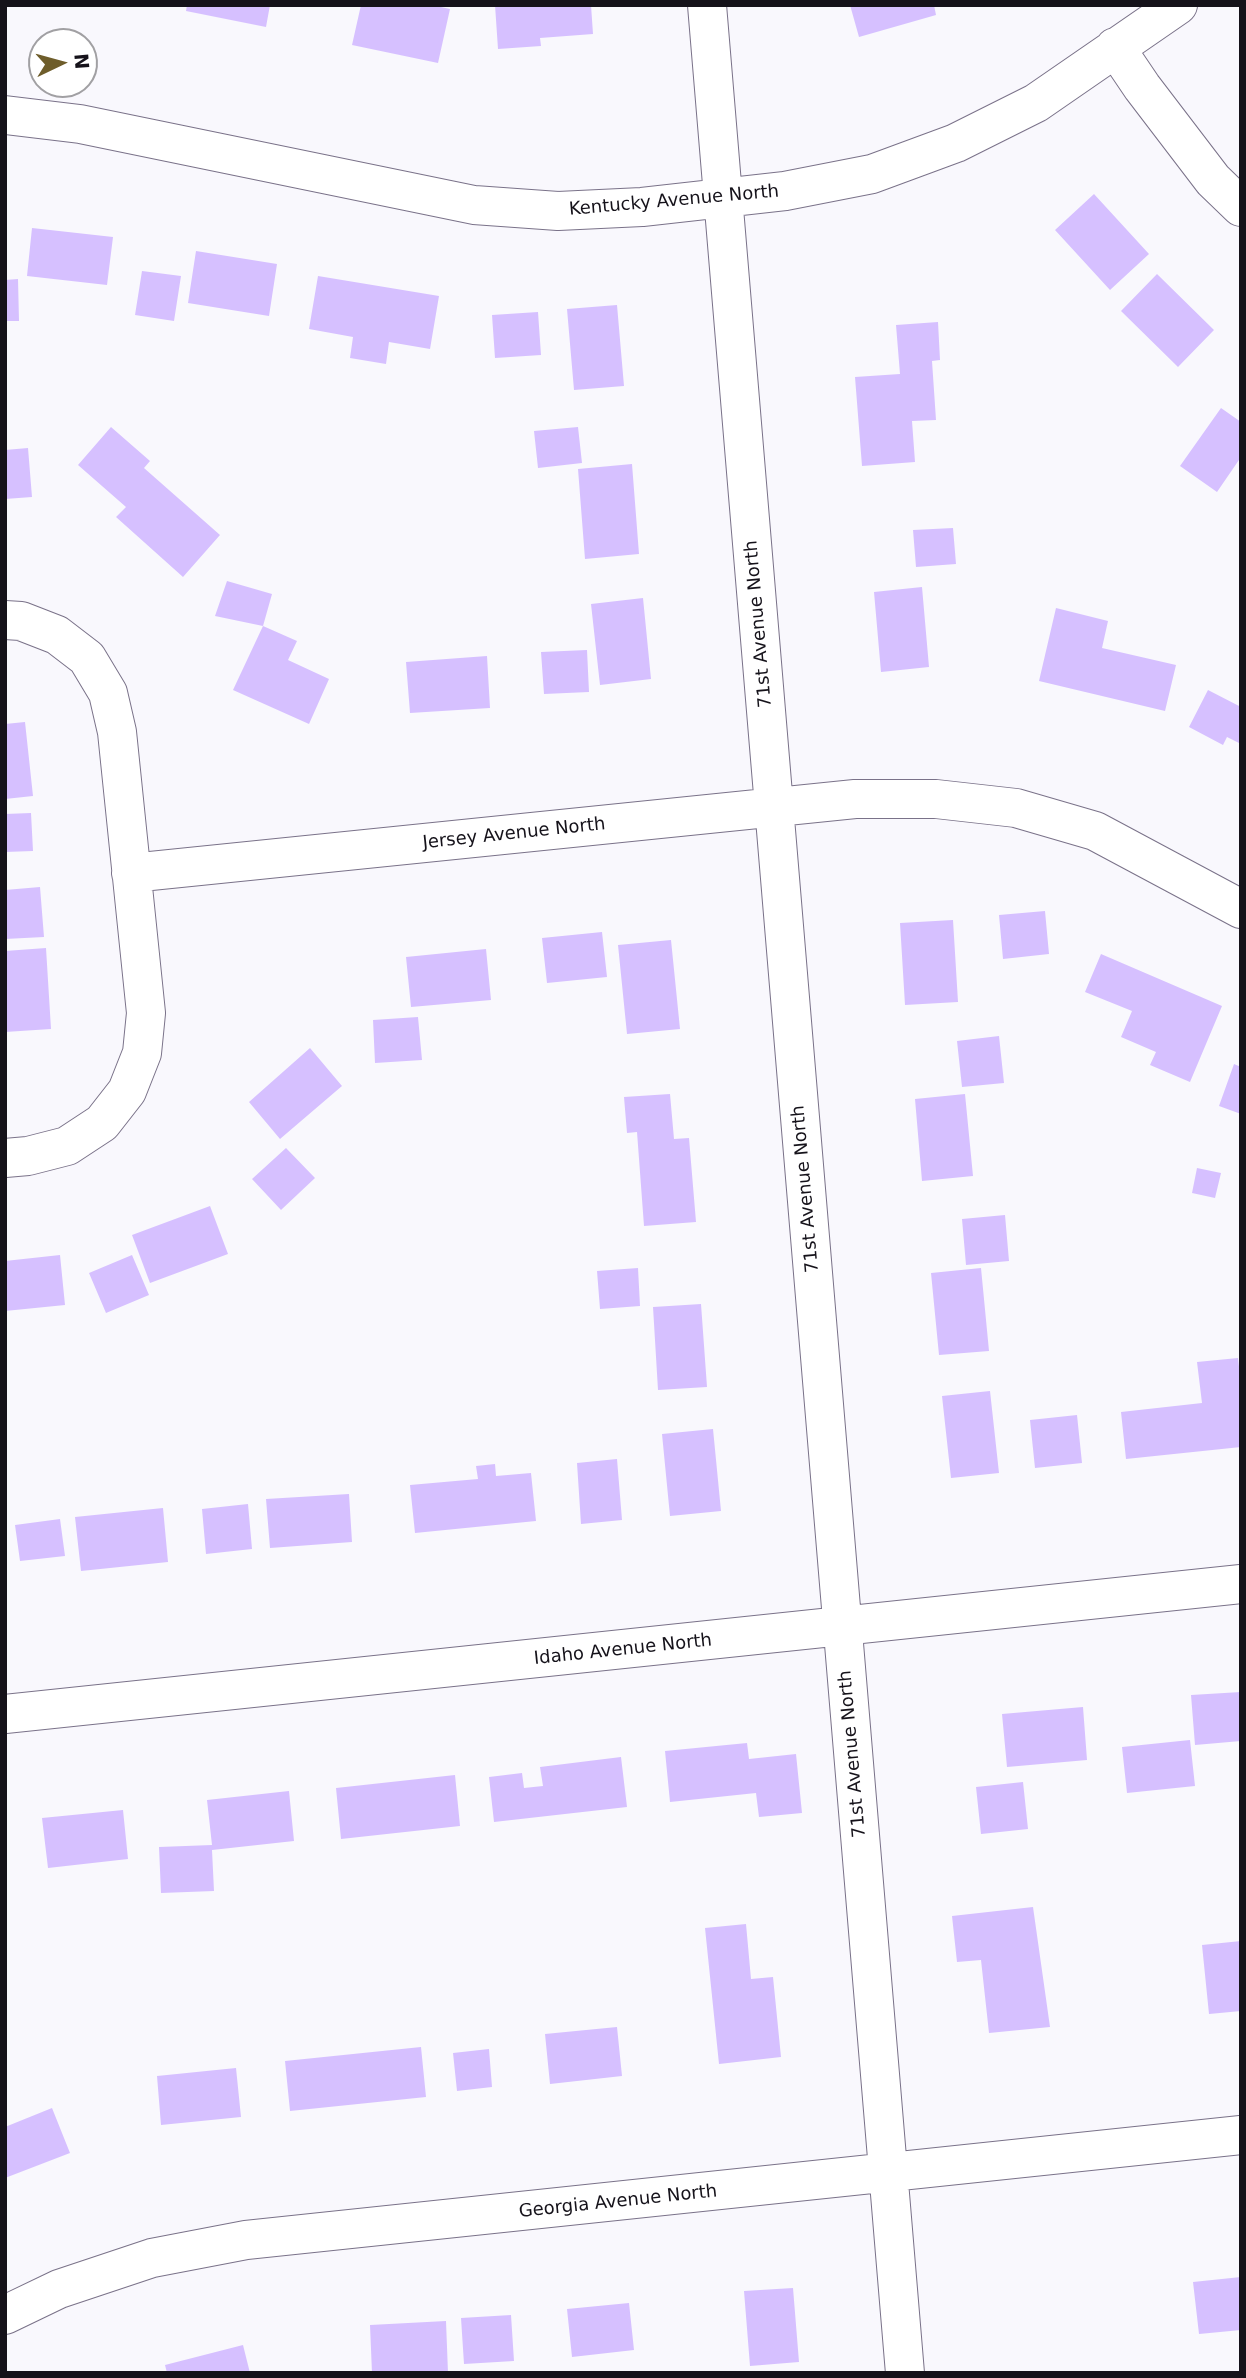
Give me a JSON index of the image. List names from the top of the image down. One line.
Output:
{"streets":{"street":["Kentucky Avenue North","71st Avenue North","Jersey Avenue North","Idaho Avenue North","Georgia Avenue North"]},"crossings":[["Kentucky Avenue North","71st Avenue North"],["71st Avenue North","Jersey Avenue North"],["71st Avenue North","Idaho Avenue North"],["71st Avenue North","Georgia Avenue North"]],"north":"right"}
